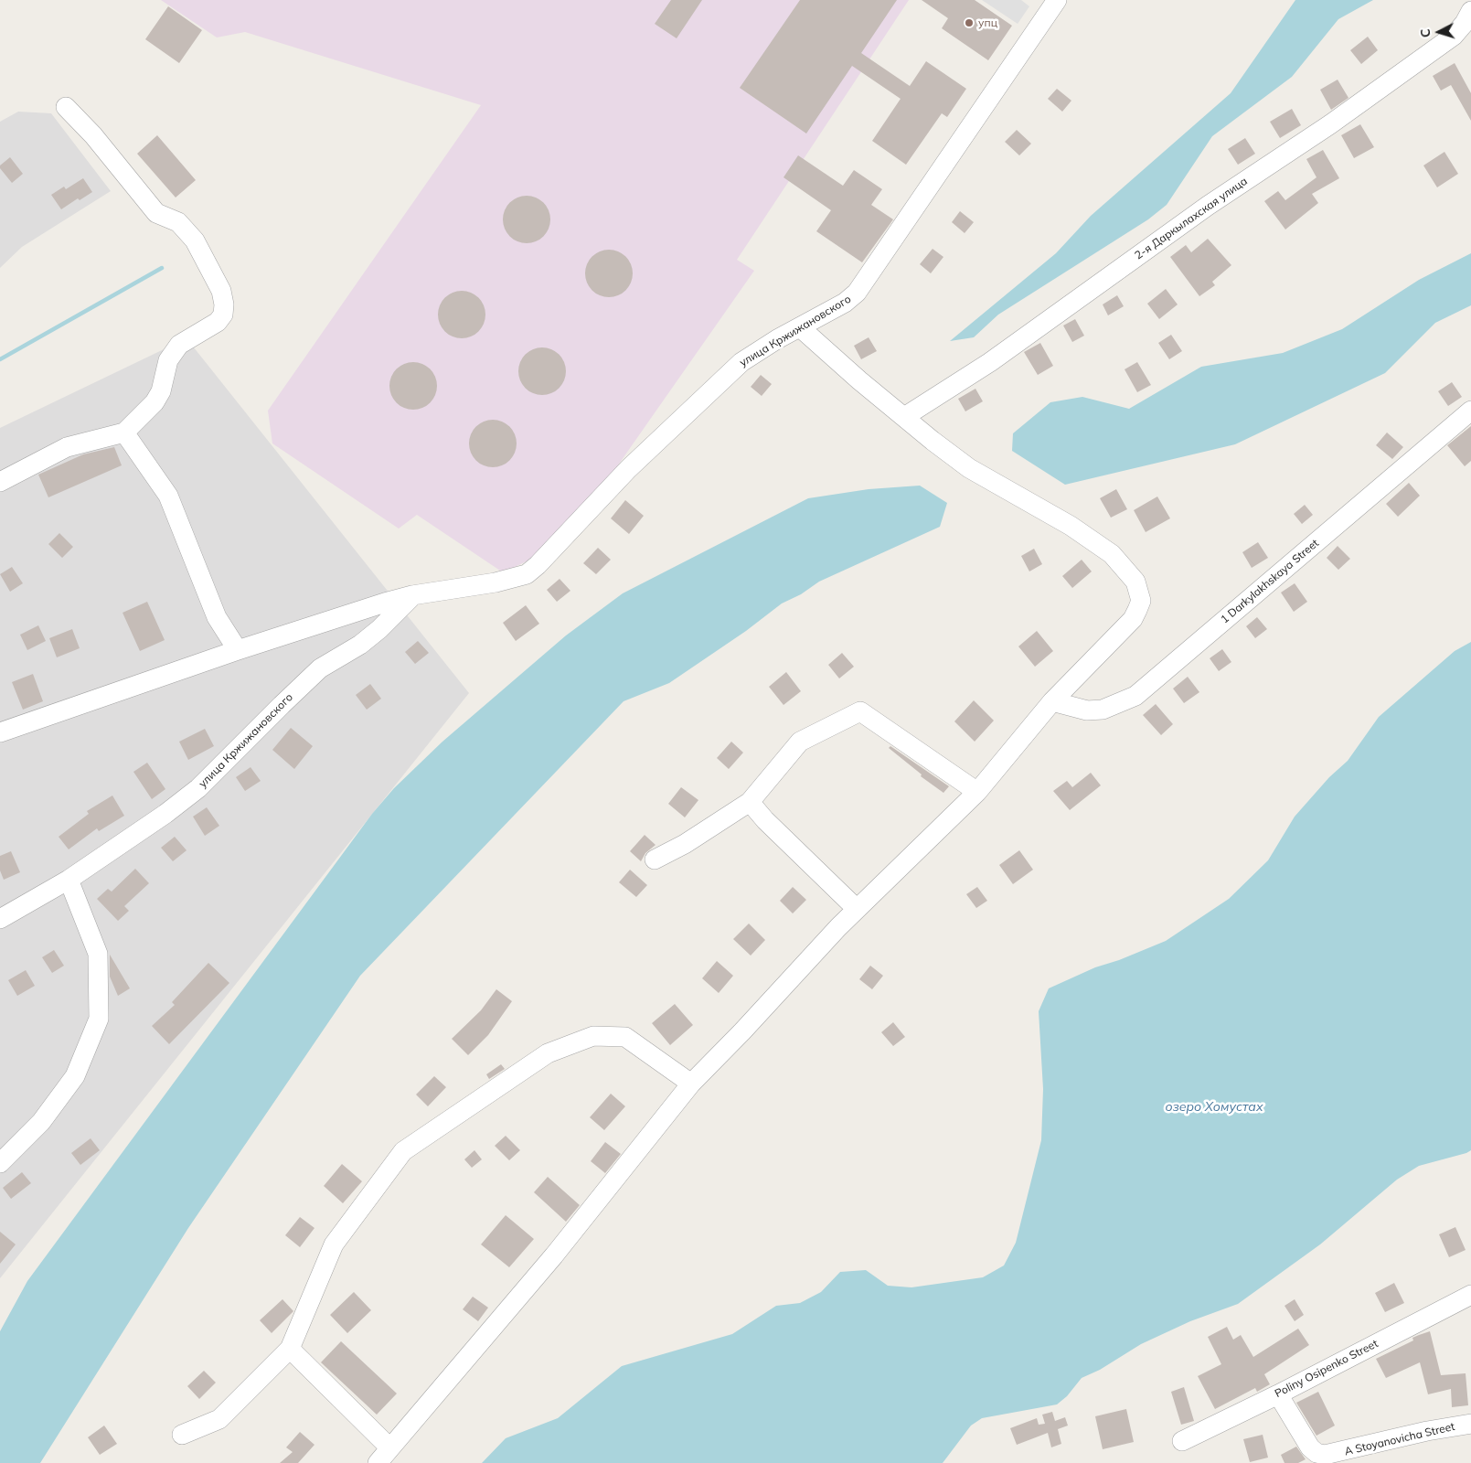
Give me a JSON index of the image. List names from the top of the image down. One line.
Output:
{"streets":{"street":["2-я Даркылахская улица","улица Кржижановского","1 Darkylakhskaya Street","Poliny Osipenko Street","A Stoyanovicha Street"]},"crossings":[["Poliny Osipenko Street","A Stoyanovicha Street"]],"water":["озеро Хомустах"],"places":["упц"],"north":"left"}
